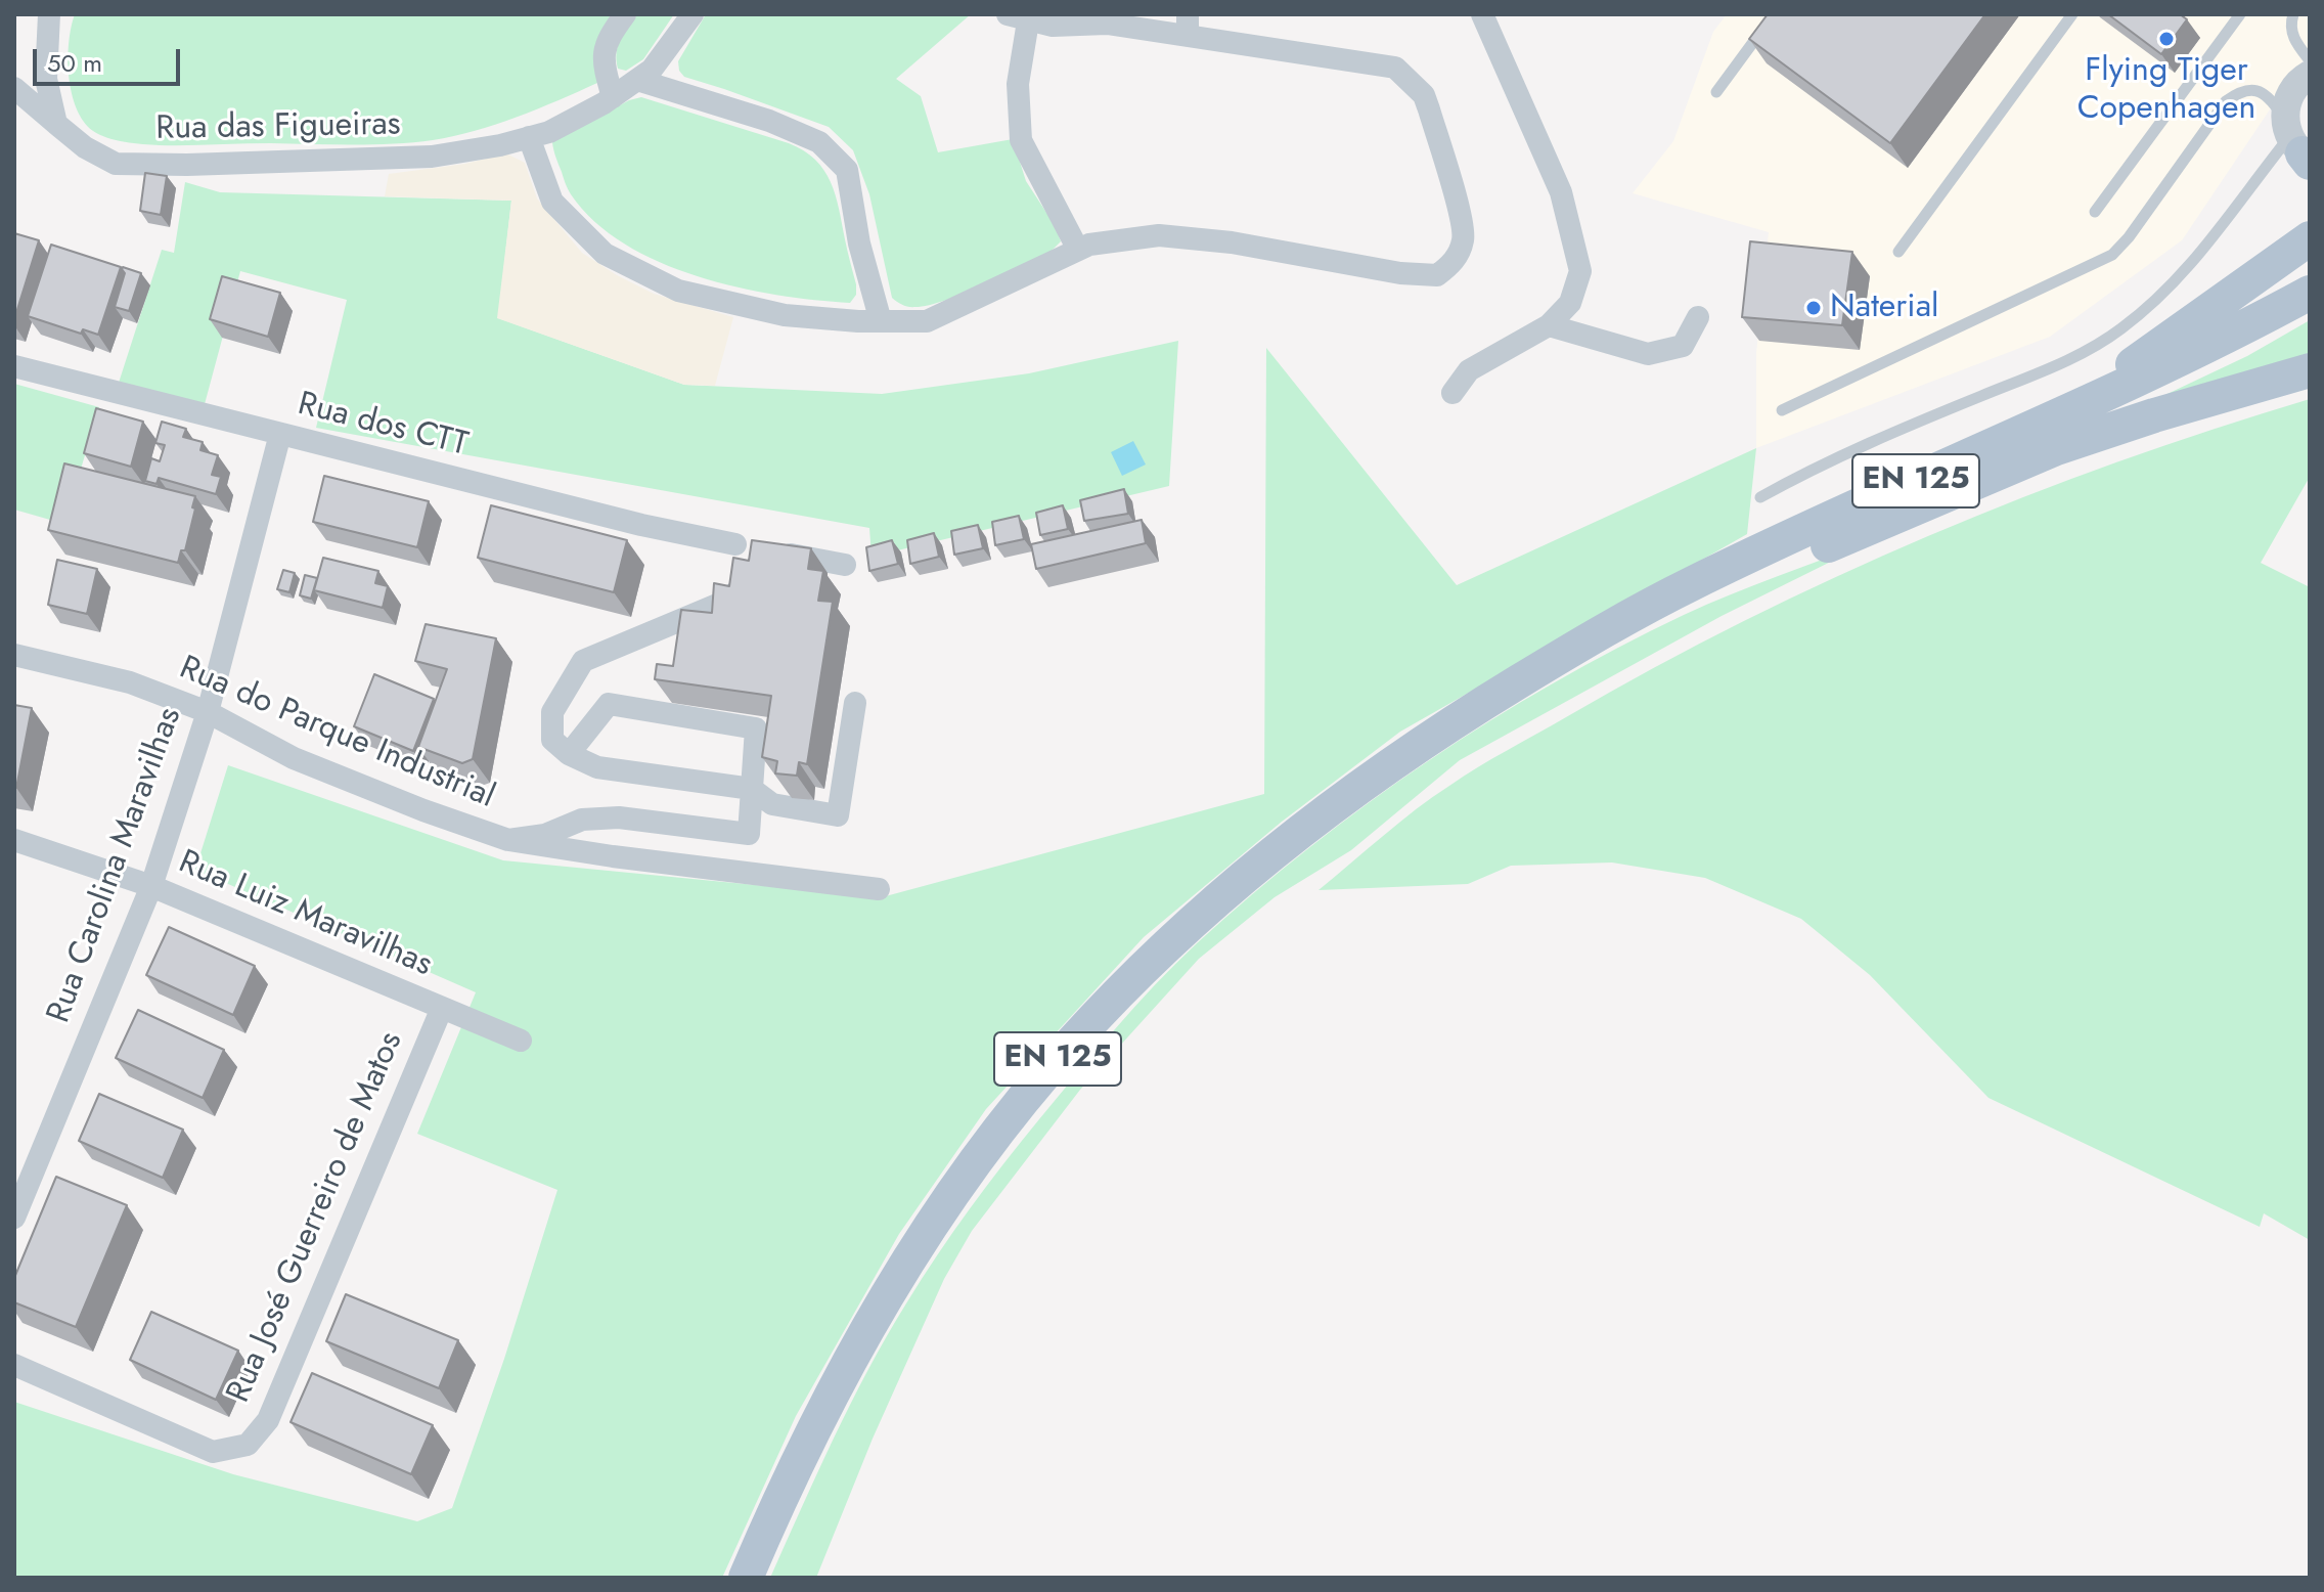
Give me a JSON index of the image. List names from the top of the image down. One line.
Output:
{"streets":{"main road":["EN 125"],"street":["Rua das Figueiras","Rua dos CTT","Rua do Parque Industrial","Rua Carolina Maravilhas","Rua Luiz Maravilhas","Rua José Guerreiro de Matos"]},"crossings":[["Rua dos CTT","Rua Carolina Maravilhas"],["Rua do Parque Industrial","Rua Carolina Maravilhas"],["Rua Carolina Maravilhas","Rua Luiz Maravilhas"],["Rua Luiz Maravilhas","Rua José Guerreiro de Matos"]],"places":["Flying Tiger Copenhagen","Naterial"],"scale_bar":"50 m"}
